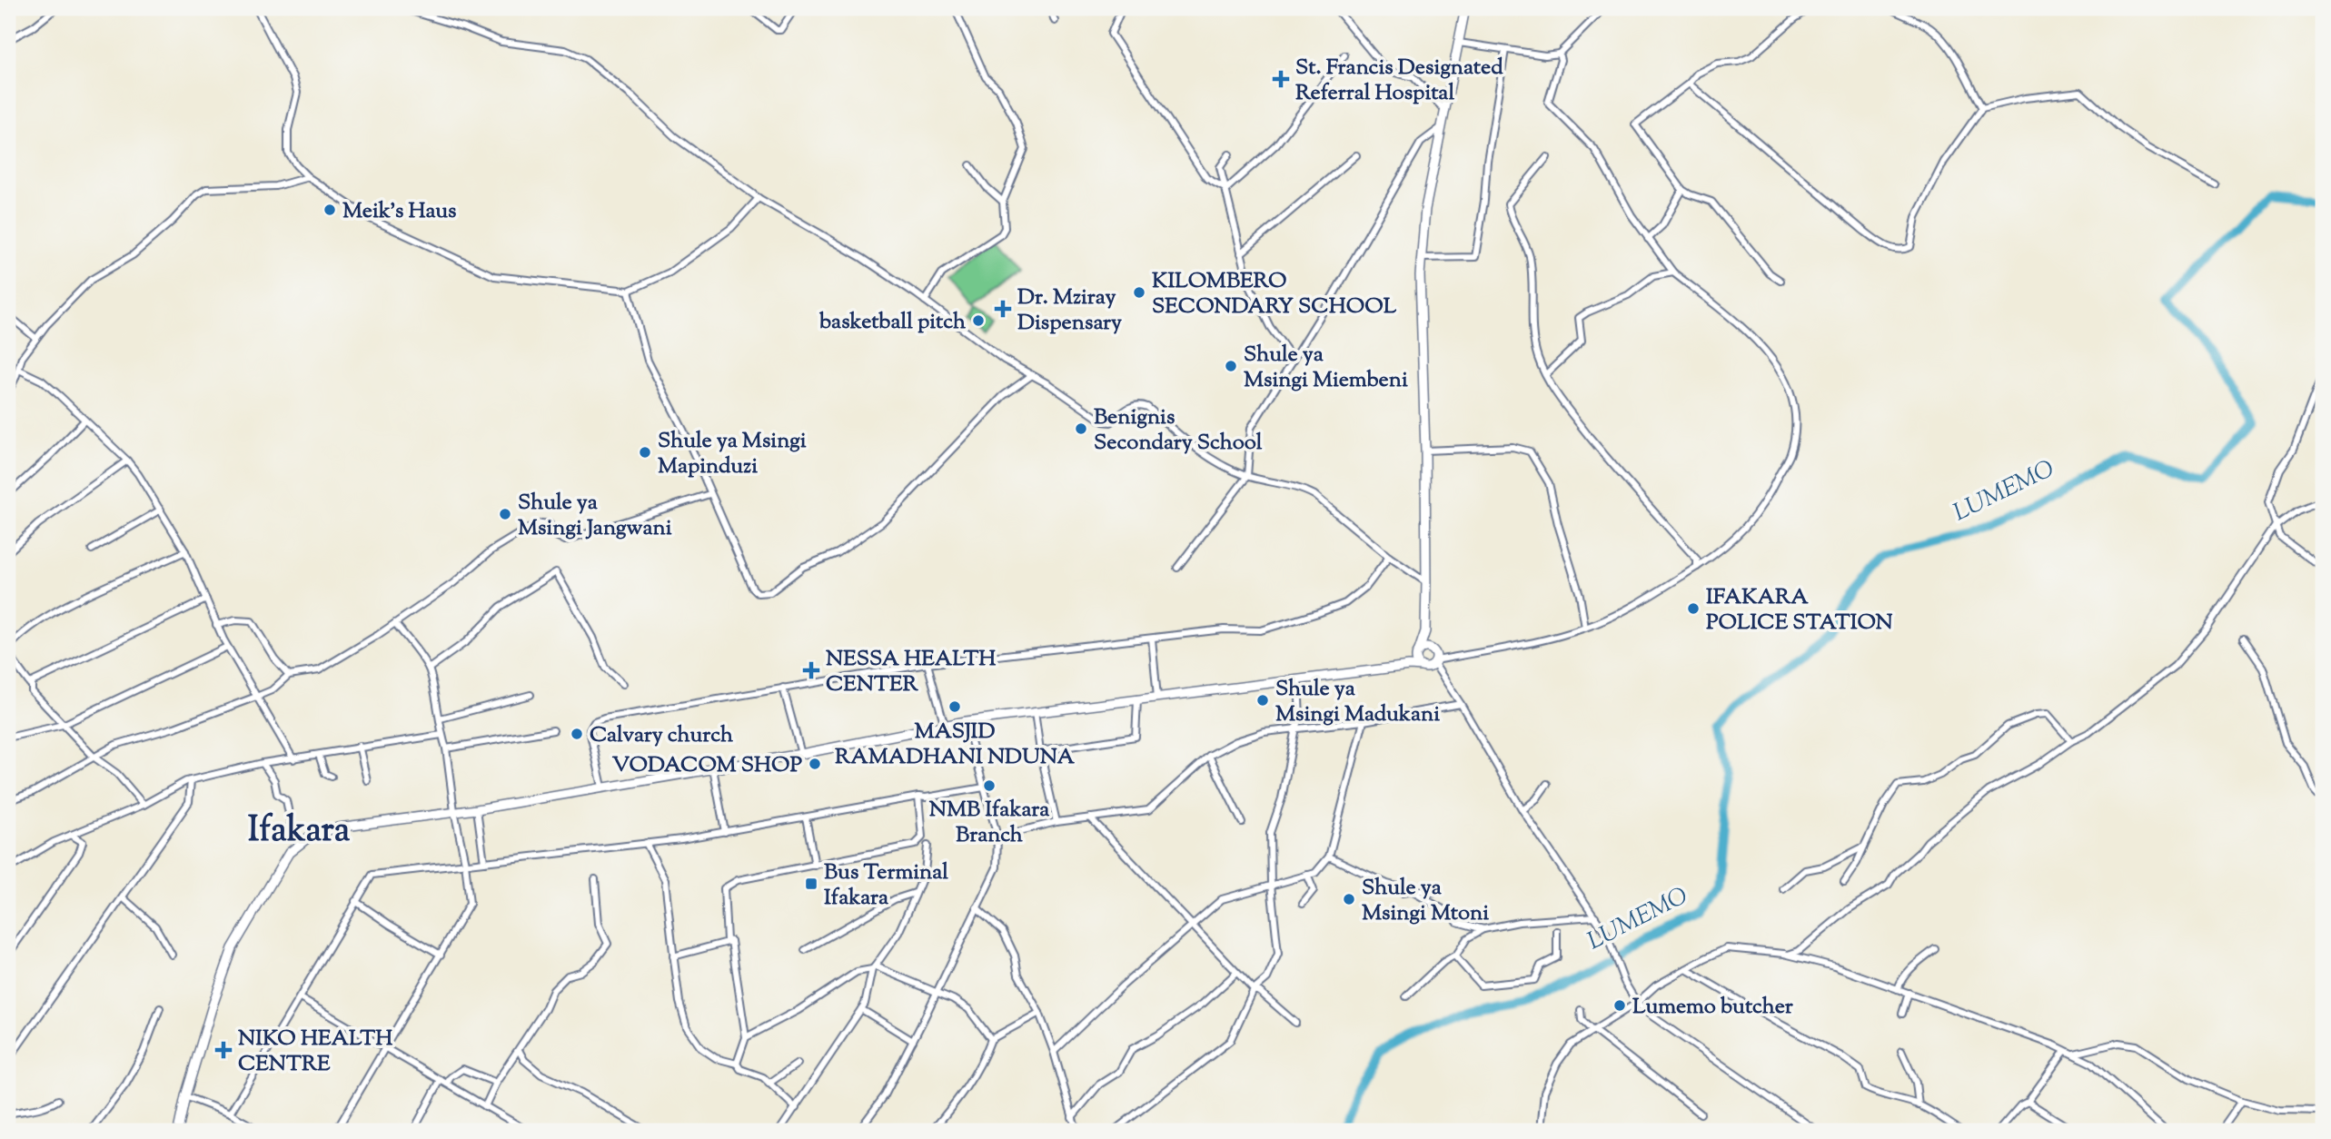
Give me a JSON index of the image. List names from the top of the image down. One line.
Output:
{"districts":["Ifakara"],"water":["LUMEMO"],"places":{"health":["St. Francis Designated Referral Hospital","Dr. Mziray Dispensary","NESSA HEALTH CENTER","NIKO HEALTH CENTRE"],"other":["Meik's Haus","KILOMBERO SECONDARY SCHOOL","basketball pitch","Shule ya Msingi Miembeni","Benignis Secondary School","Shule ya Msingi Mapinduzi","Shule ya Msingi Jangwani","IFAKARA POLICE STATION","Shule ya Msingi Madukani","MASJID RAMADHANI NDUNA","Calvary church","VODACOM SHOP","NMB Ifakara Branch","Shule ya Msingi Mtoni","Lumemo butcher"],"transit":["Bus Terminal Ifakara"]}}
